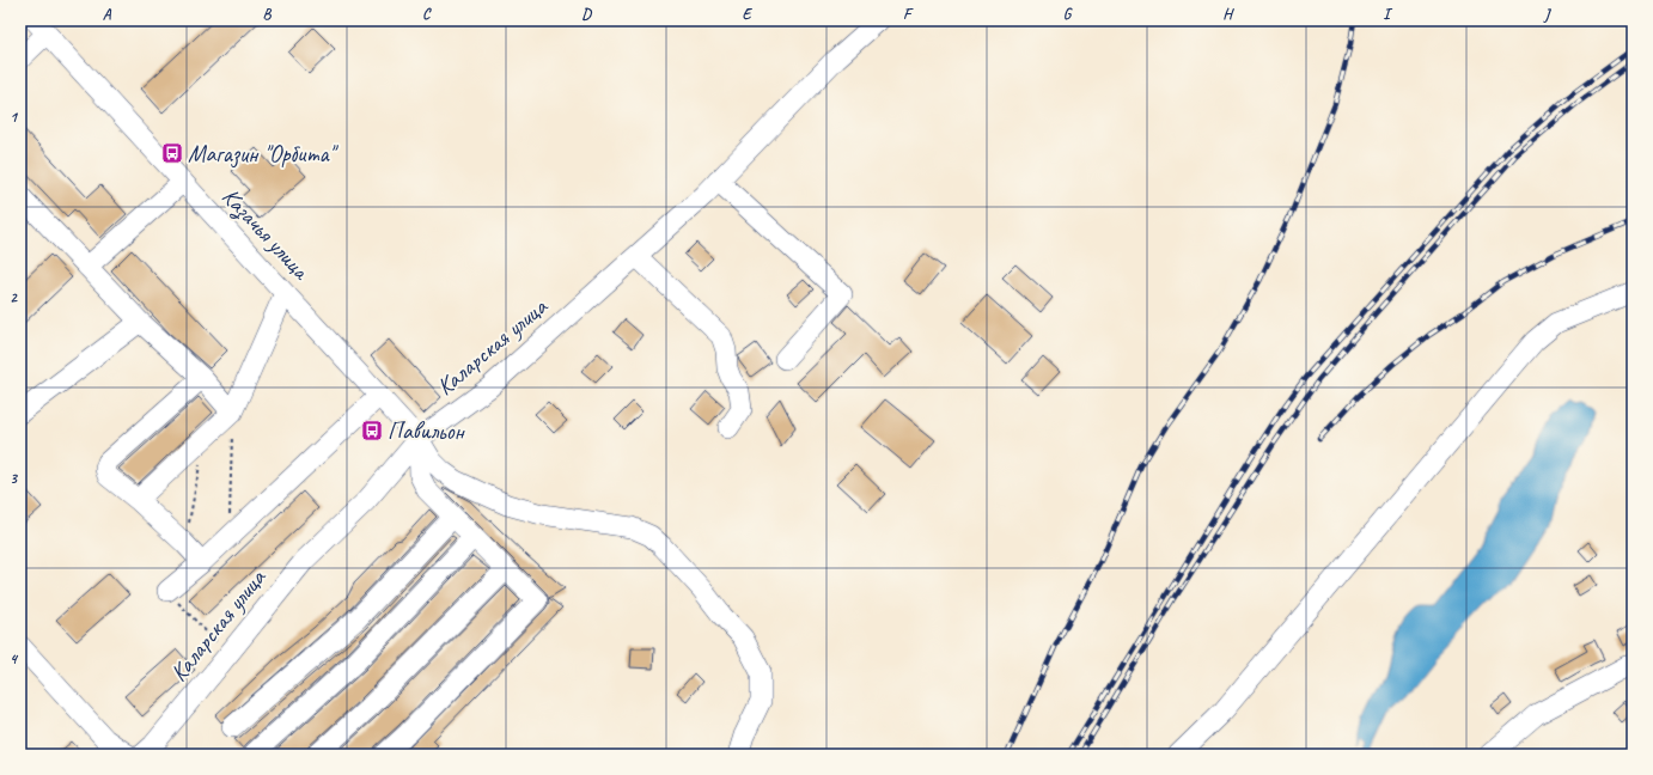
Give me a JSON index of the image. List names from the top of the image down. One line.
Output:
{"streets":{"street":["Казачья улица","Каларская улица"]},"crossings":[["Казачья улица","Каларская улица"]],"places":{"bus stop":["Магазин \"Орбита\"","Павильон"]},"grid":{"columns":["A","B","C","D","E","F","G","H","I","J"],"rows":["1","2","3","4"]}}
